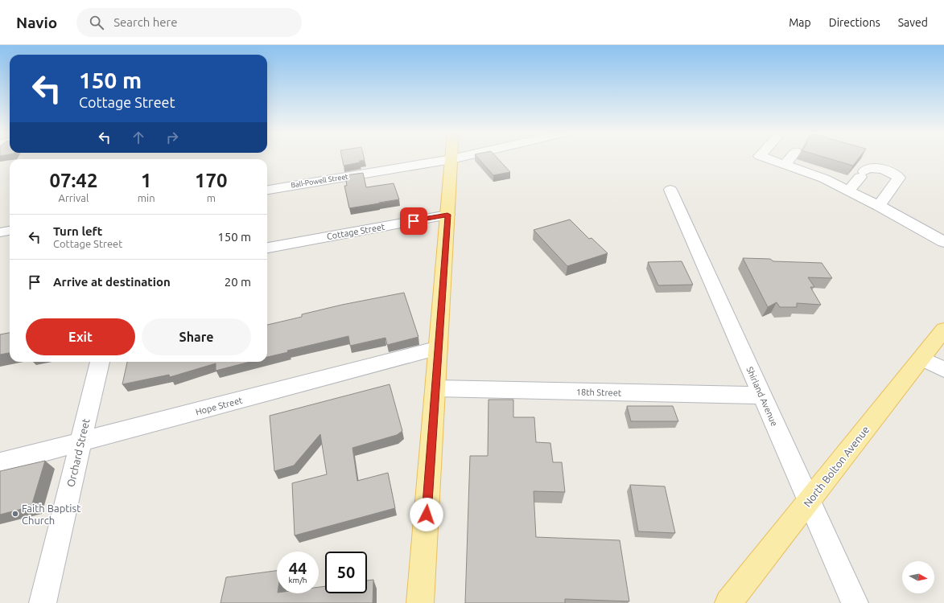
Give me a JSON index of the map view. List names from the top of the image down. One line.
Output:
{"streets":{"main road":["North Bolton Avenue"],"street":["Ball-Powell Street","Cottage Street","18th Street","Shirland Avenue","Hope Street","Orchard Street"]},"crossings":[["18th Street","Shirland Avenue"],["Shirland Avenue","North Bolton Avenue"],["Hope Street","Orchard Street"]],"places":["Faith Baptist Church"],"north":"right","page":{"header":"Navio","search":"Search here","nav":["Map","Directions","Saved"],"turn":["150 m","Cottage Street"],"eta":["07:42","Arrival","1","min","170","m"],"list":[{"name":"Turn left","note":"Cottage Street","value":"150 m"},{"name":"Arrive at destination","value":"20 m"}],"buttons":["Exit","Share"],"speed":"44 km/h","limit":"50"}}
